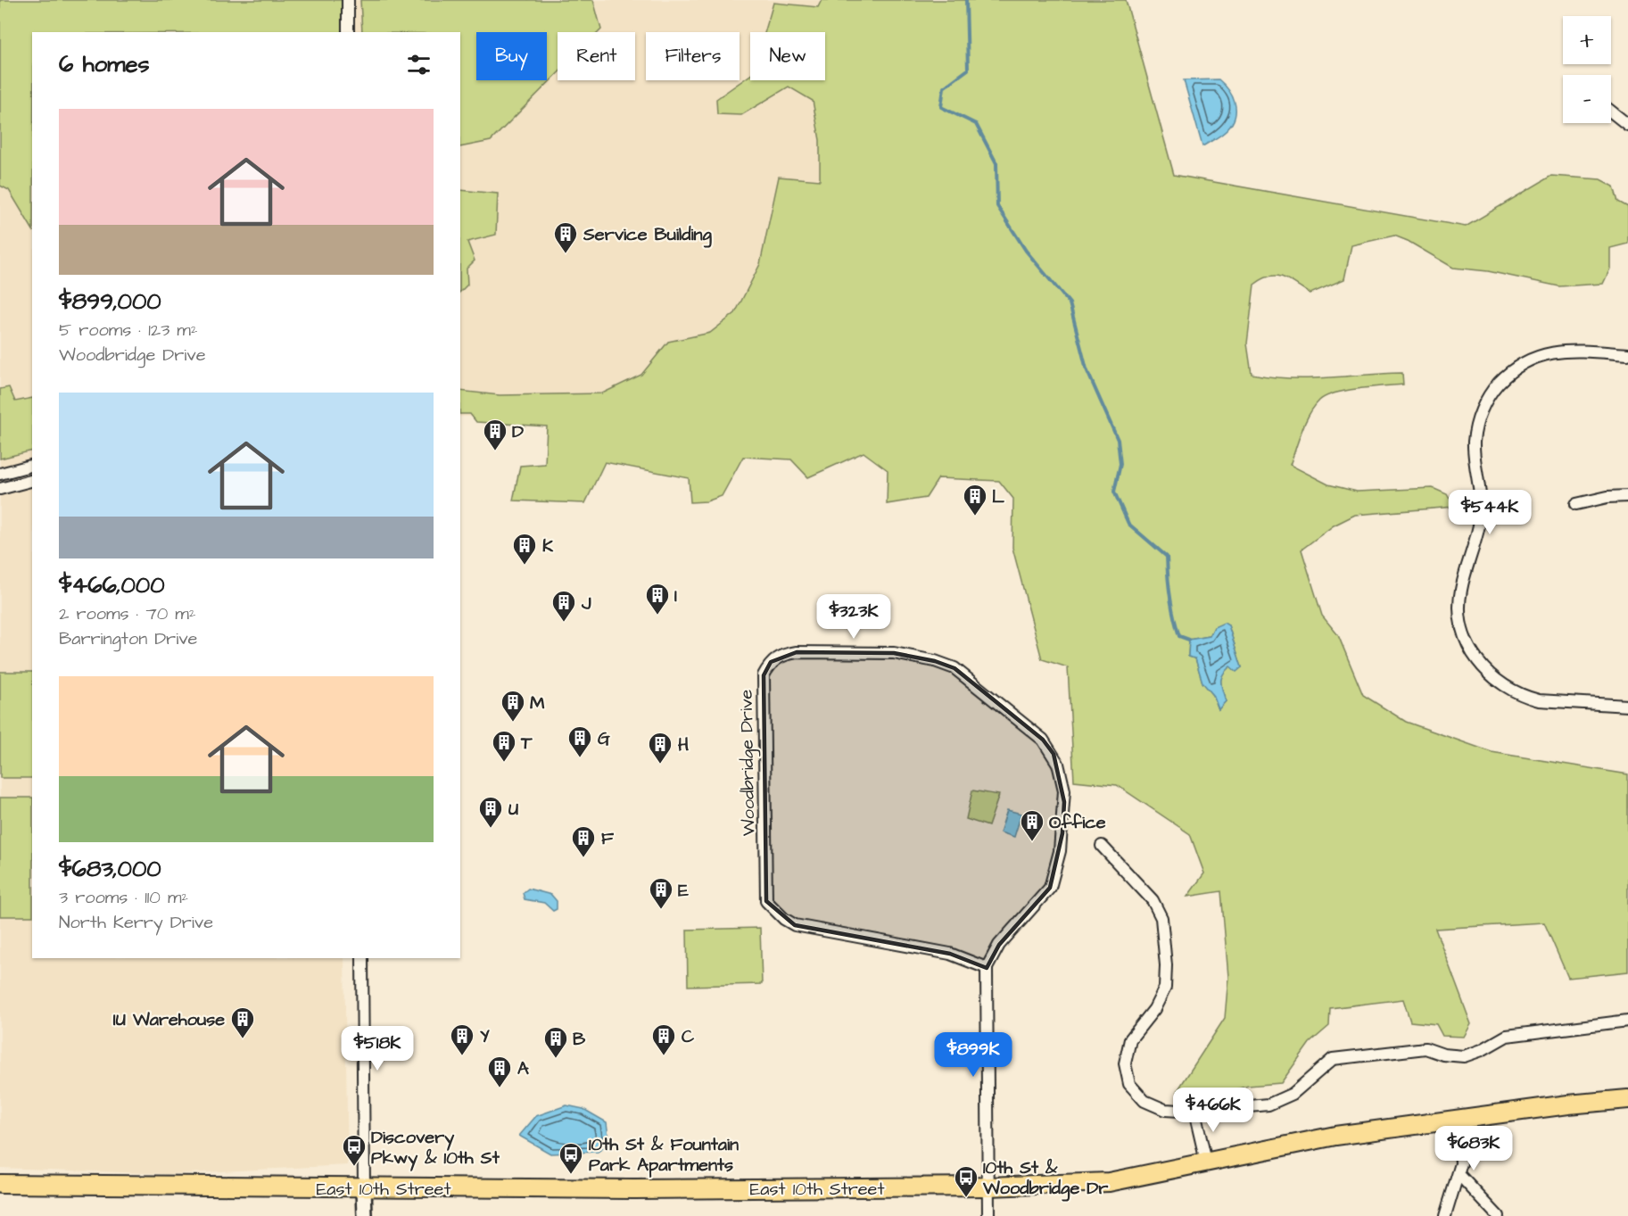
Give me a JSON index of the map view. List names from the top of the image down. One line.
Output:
{"streets":{"main road":["East 10th Street"],"street":["Woodbridge Drive"]},"crossings":[["Woodbridge Drive","East 10th Street"]],"places":{"building":["Service Building","D","L","K","I","J","M","G","T","H","U","Office","F","E","IU Warehouse","Y","C","B","A"],"bus stop":["Discovery Pkwy & 10th St","10th St & Fountain Park Apartments","10th St & Woodbridge Dr"]},"page":{"map_buttons":["+","−"],"chip":["Buy","Rent","Filters","New"],"heading":"6 homes","list":[{"name":"$899,000","note":"5 rooms · 123 m² · Woodbridge Drive"},{"name":"$466,000","note":"2 rooms · 70 m² · Barrington Drive"},{"name":"$683,000","note":"3 rooms · 110 m² · North Kerry Drive"}],"price":["$544K","$323K","$518K","$899K","$466K","$683K"]}}
